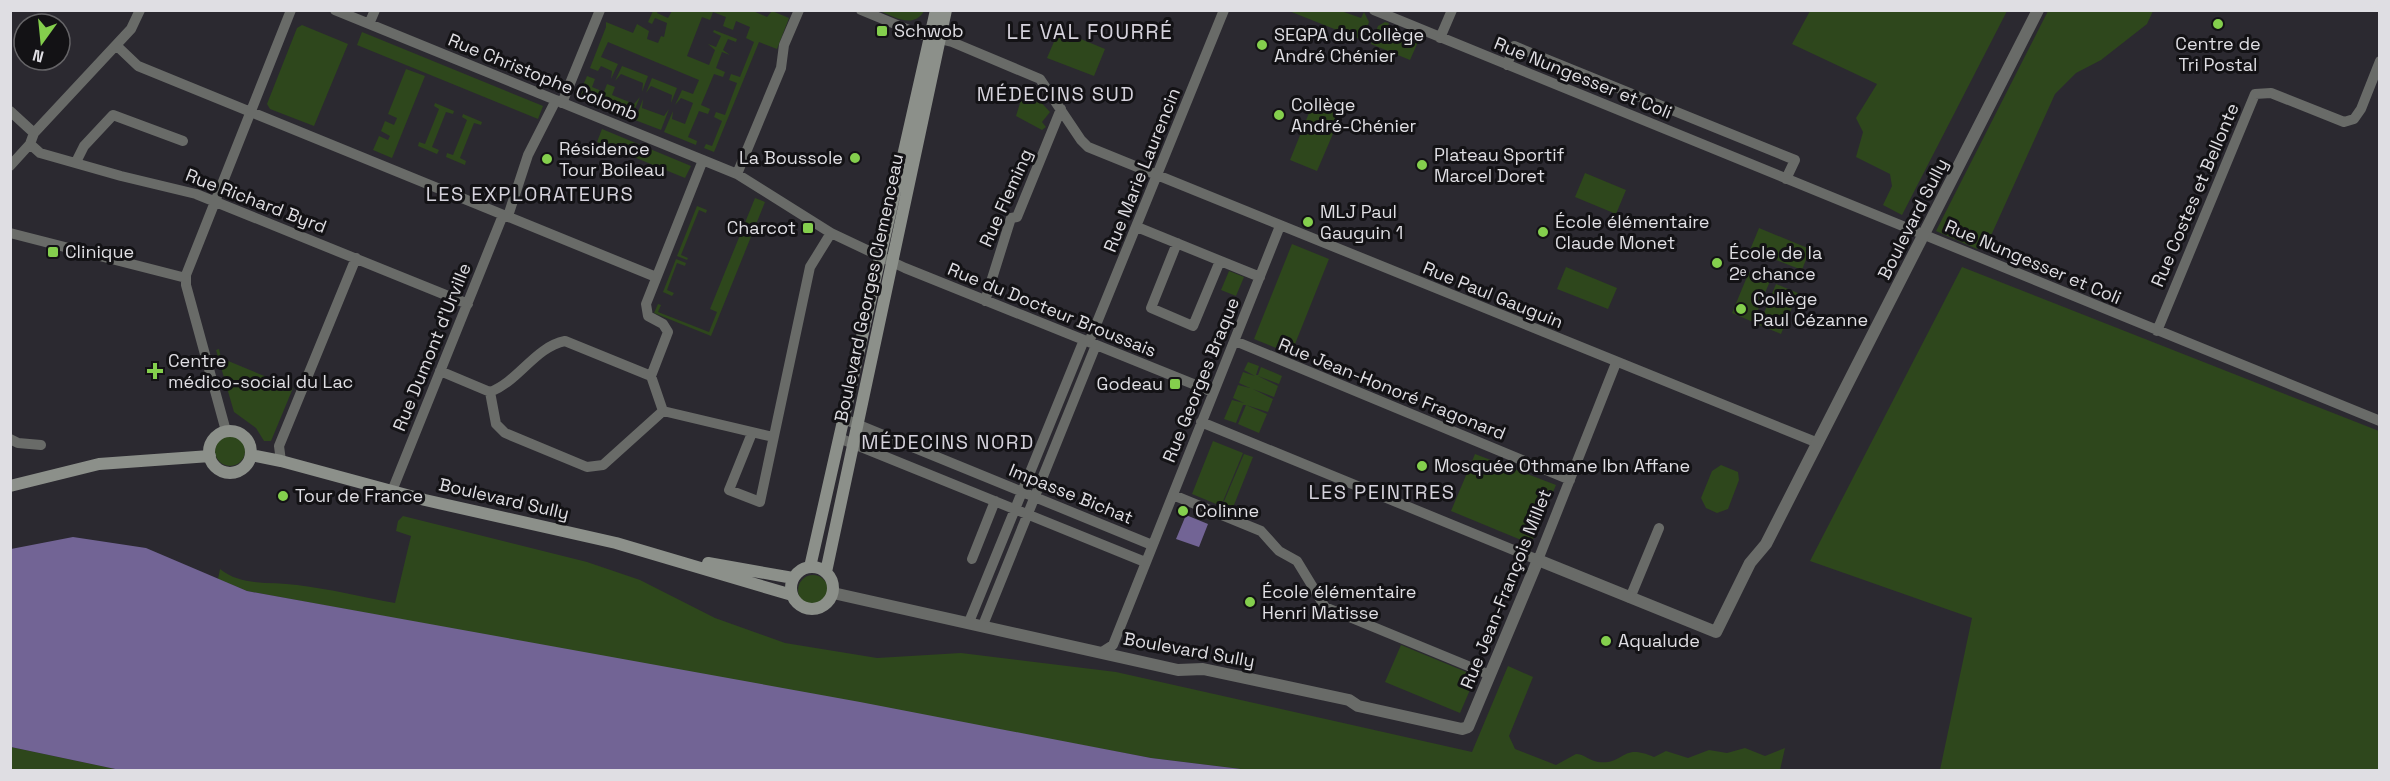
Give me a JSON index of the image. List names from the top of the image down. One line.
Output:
{"streets":{"main road":["Boulevard Sully","Boulevard Georges Clemenceau"],"street":["Rue Christophe Colomb","Rue Nungesser et Coli","Rue Marie Laurencin","Rue Costes et Bellonte","Rue Fleming","Rue Richard Byrd","Rue Paul Gauguin","Rue du Docteur Broussais","Rue Dumont d'Urville","Rue Georges Braque","Rue Jean-Honoré Fragonard","Impasse Bichat","Rue Jean-François Millet"]},"crossings":[["Rue Christophe Colomb","Rue du Docteur Broussais"],["Rue Christophe Colomb","Rue Dumont d'Urville"],["Rue Nungesser et Coli","Rue Costes et Bellonte"],["Rue Nungesser et Coli","Boulevard Sully"],["Rue Marie Laurencin","Rue Paul Gauguin"],["Rue Marie Laurencin","Rue du Docteur Broussais"],["Rue Fleming","Rue Paul Gauguin"],["Rue Fleming","Rue du Docteur Broussais"],["Rue Richard Byrd","Rue Dumont d'Urville"],["Boulevard Sully","Boulevard Georges Clemenceau"],["Boulevard Sully","Rue Paul Gauguin"],["Boulevard Sully","Rue Dumont d'Urville"],["Boulevard Sully","Rue Georges Braque"],["Boulevard Sully","Rue Jean-François Millet"],["Boulevard Georges Clemenceau","Rue Paul Gauguin"],["Boulevard Georges Clemenceau","Rue du Docteur Broussais"],["Boulevard Georges Clemenceau","Impasse Bichat"],["Rue Paul Gauguin","Rue Georges Braque"],["Rue Paul Gauguin","Rue Jean-François Millet"],["Rue du Docteur Broussais","Rue Georges Braque"],["Rue Georges Braque","Rue Jean-Honoré Fragonard"],["Rue Georges Braque","Impasse Bichat"],["Rue Jean-Honoré Fragonard","Rue Jean-François Millet"]],"districts":["LE VAL FOURRÉ","MÉDECINS SUD","LES EXPLORATEURS","MÉDECINS NORD","LES PEINTRES"],"places":{"other":["Centre de Tri Postal","SEGPA du Collège André Chénier","Collège André-Chénier","La Boussole","Résidence Tour Boileau","Plateau Sportif Marcel Doret","MLJ Paul Gauguin 1","École élémentaire Claude Monet","École de la 2ᵉ chance","Collège Paul Cézanne","Mosquée Othmane Ibn Affane","Tour de France","Colinne","École élémentaire Henri Matisse","Aqualude"],"transit":["Schwob","Charcot","Clinique","Godeau"],"health":["Centre médico-social du Lac"]},"north":"bottom"}
